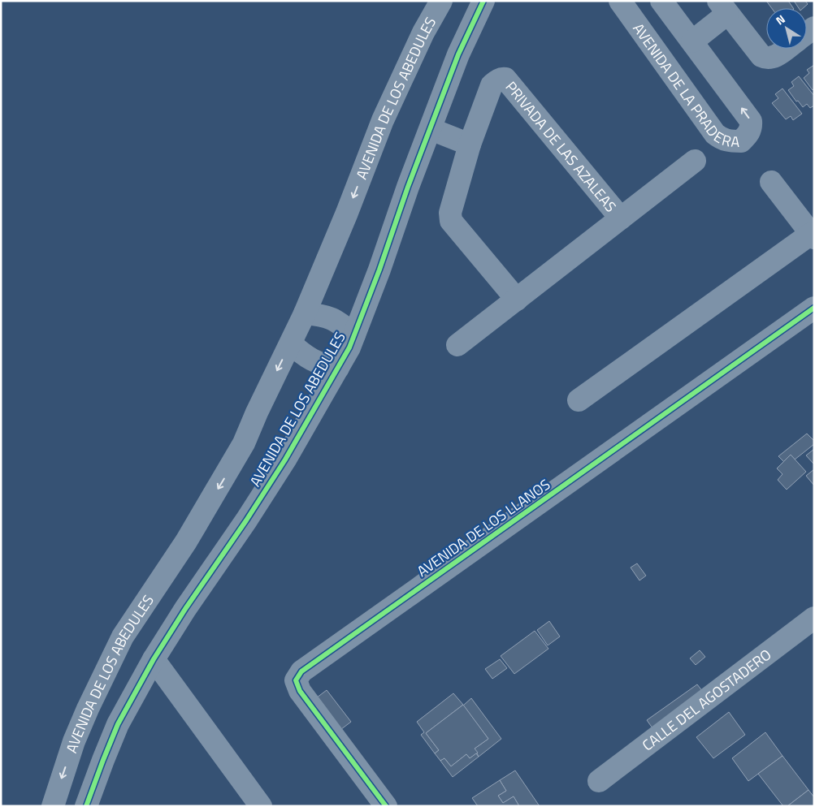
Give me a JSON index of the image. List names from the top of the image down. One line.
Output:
{"streets":{"street":["AVENIDA DE LA PRADERA","AVENIDA DE LOS ABEDULES","PRIVADA DE LAS AZALEAS","AVENIDA DE LOS LLANOS","CALLE DEL AGOSTADERO"]},"north":"top left"}
